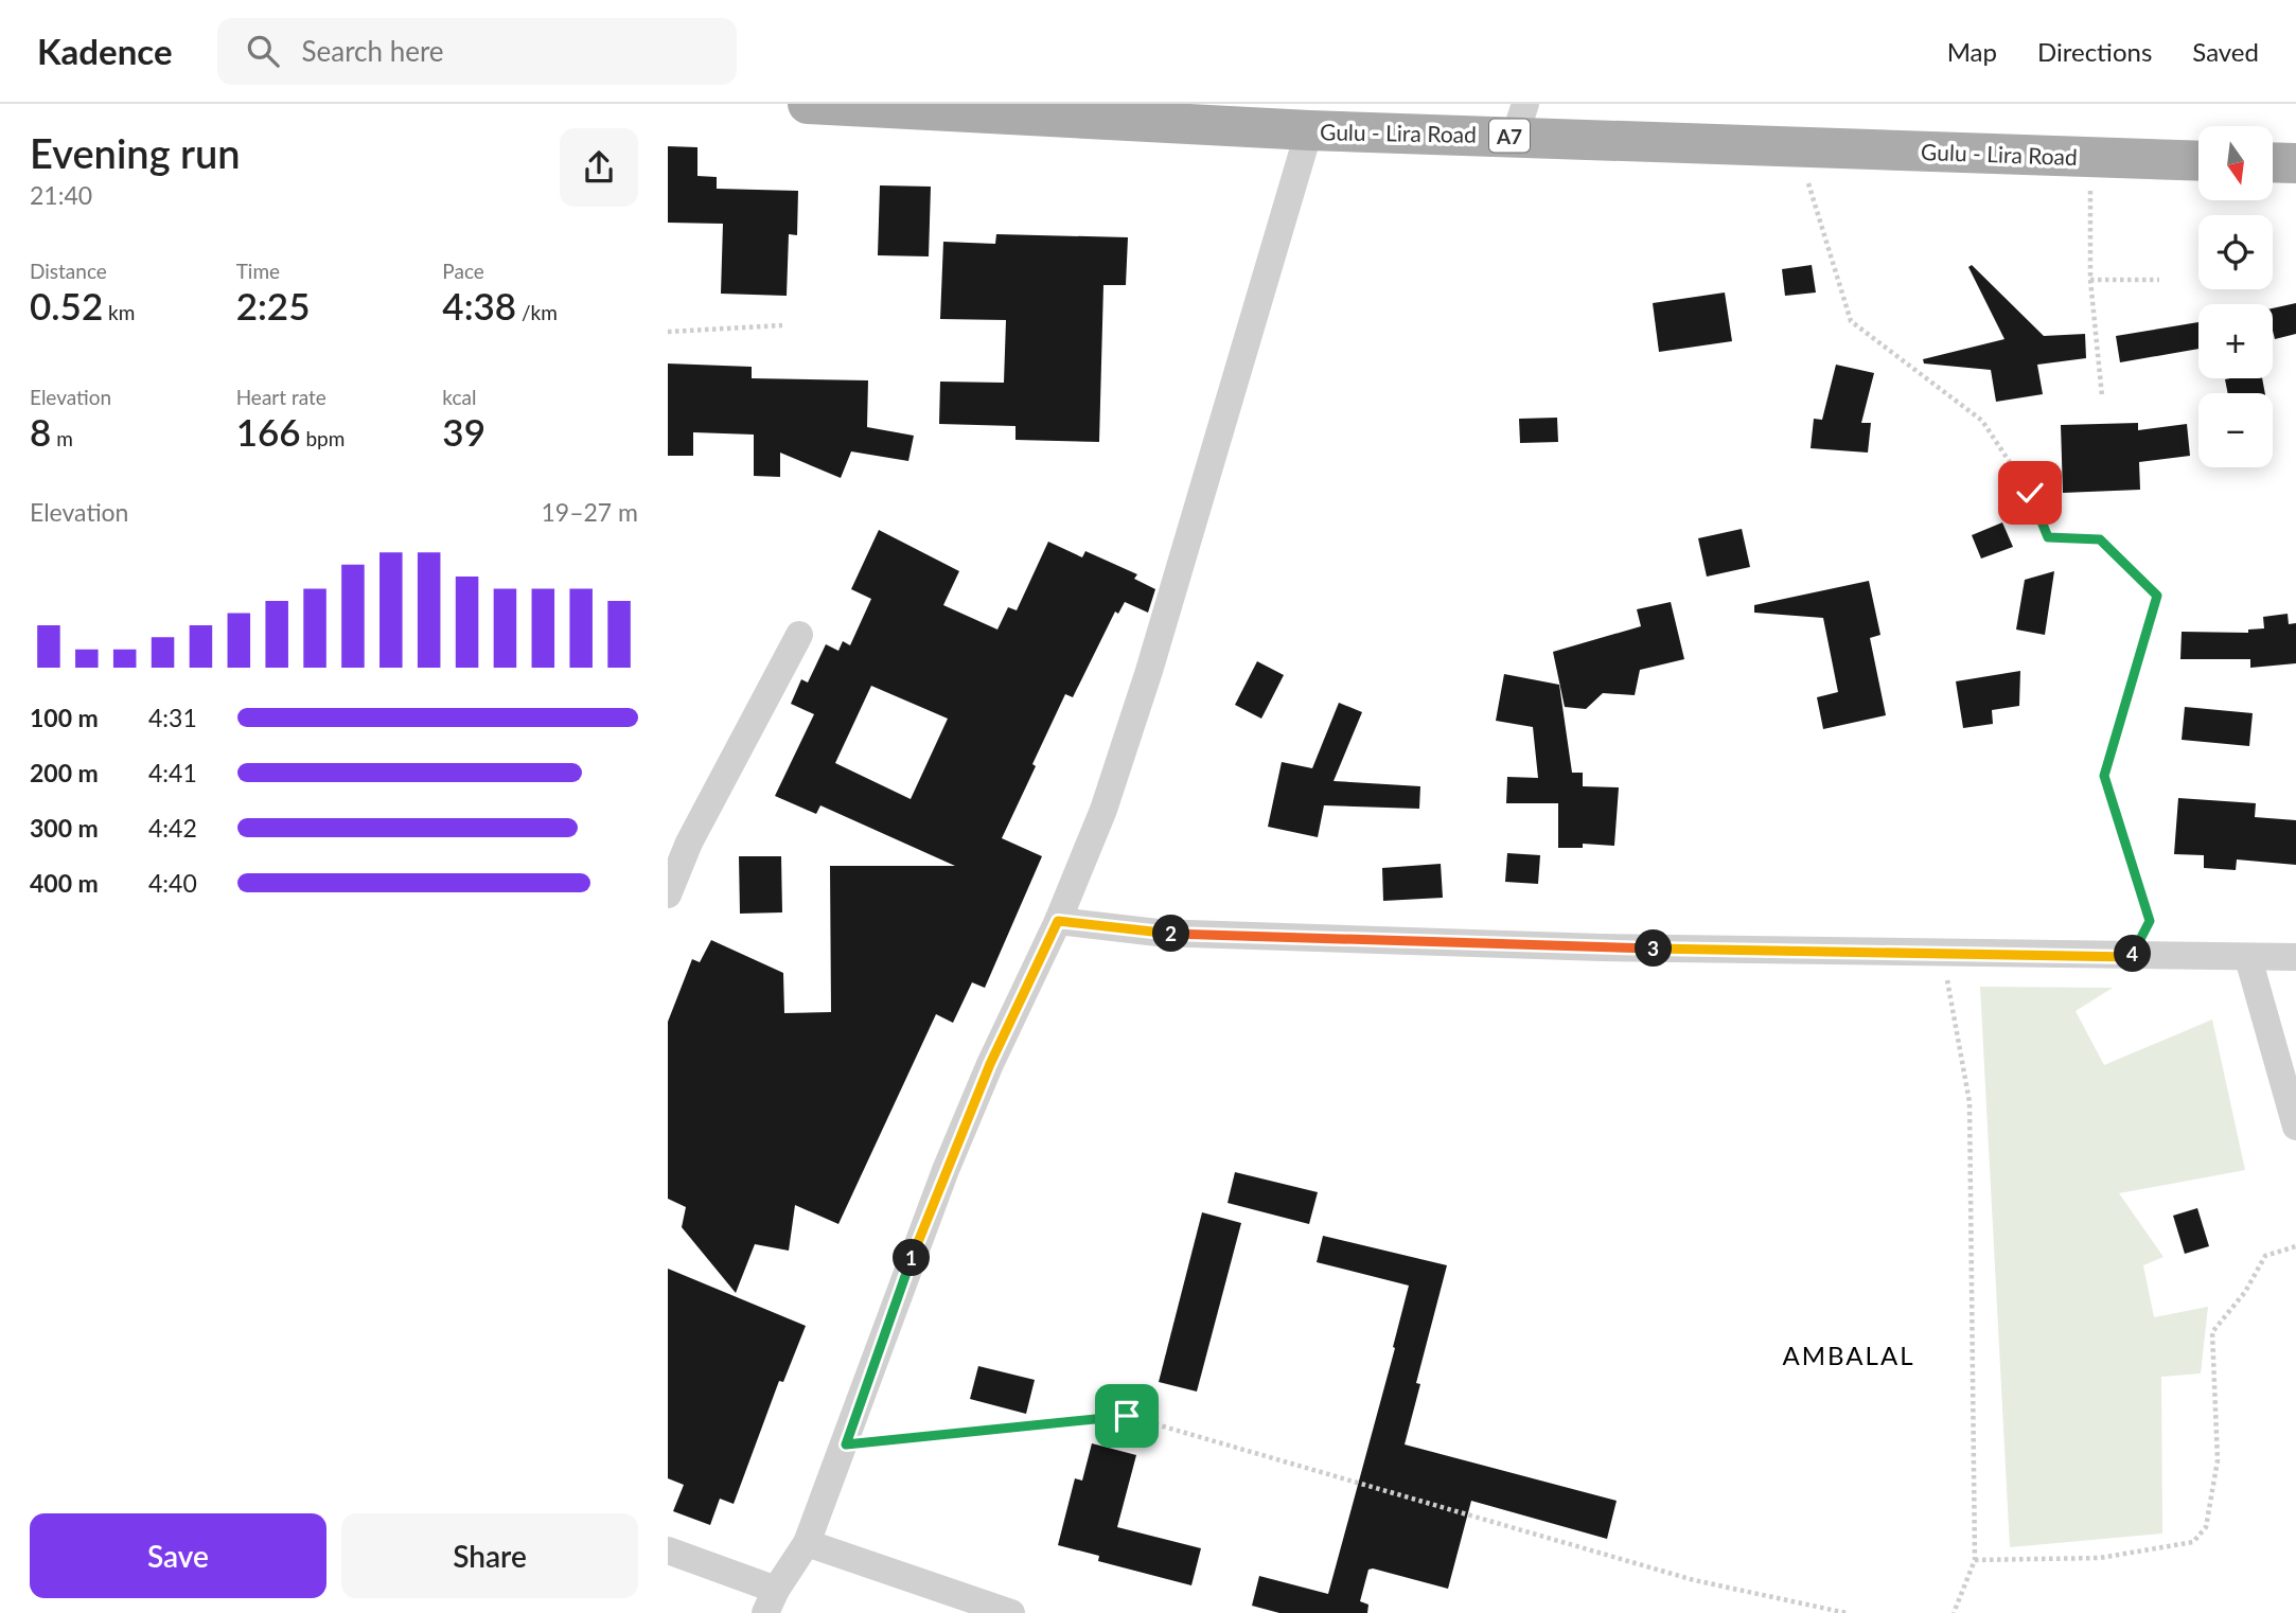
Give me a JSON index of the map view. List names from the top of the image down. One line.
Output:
{"streets":{"main road":["Gulu - Lira Road","A7"]},"districts":["AMBALAL"],"north":"bottom","page":{"header":"Kadence","search":"Search here","nav":["Map","Directions","Saved"],"heading":["Evening run","21:40"],"map_buttons":["+","−"],"stats":[["Distance","0.52 km"],["Time","2:25"],["Pace","4:38 /km"],["Elevation","8 m"],["Heart rate","166 bpm"],["kcal","39"]],"chart":["Elevation","19–27 m"],"list":[{"name":"100 m","note":"4:31"},{"name":"200 m","note":"4:41"},{"name":"300 m","note":"4:42"},{"name":"400 m","note":"4:40"}],"pins":["2","3","4","1"],"buttons":["Save","Share"]}}
